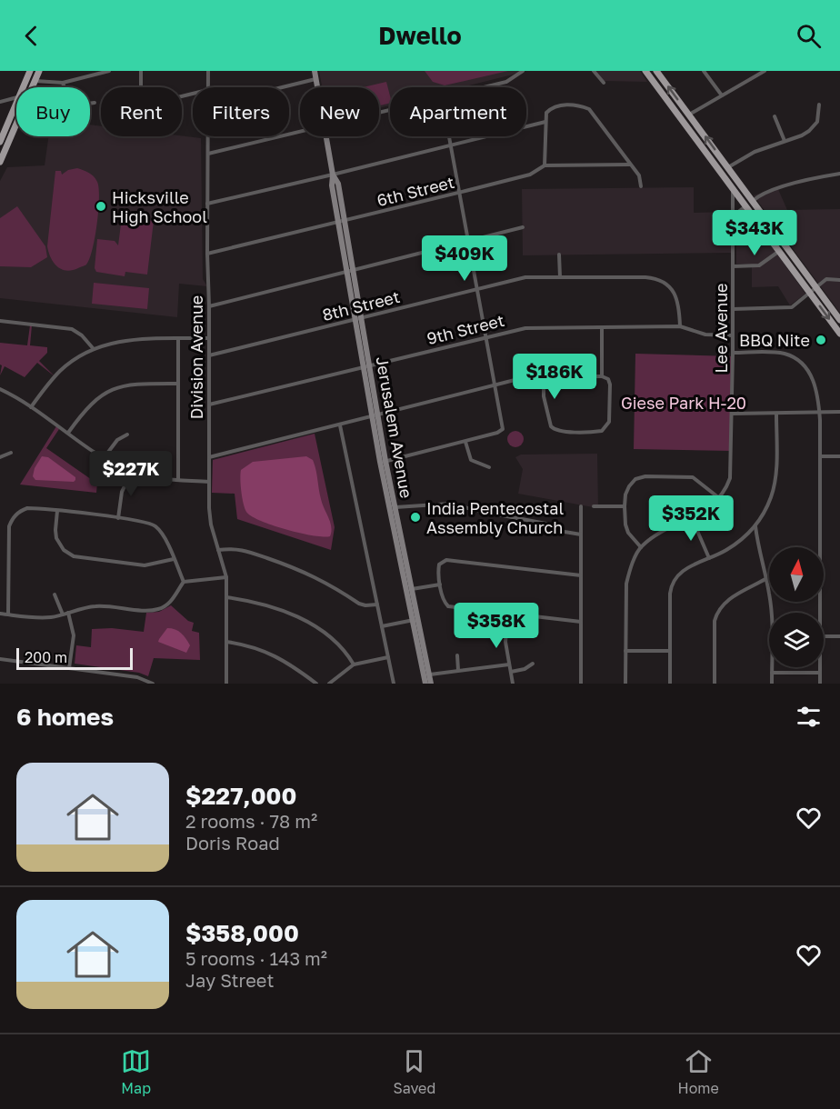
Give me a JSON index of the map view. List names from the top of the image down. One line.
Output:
{"streets":{"main road":["Jerusalem Avenue"],"street":["6th Street","8th Street","Lee Avenue","9th Street","Division Avenue"]},"crossings":[["6th Street","Division Avenue"],["6th Street","Jerusalem Avenue"],["8th Street","9th Street"],["8th Street","Division Avenue"],["8th Street","Jerusalem Avenue"],["Lee Avenue","9th Street"],["9th Street","Division Avenue"],["9th Street","Jerusalem Avenue"]],"parks":["Giese Park H-20"],"places":["Hicksville High School","BBQ Nite","India Pentecostal Assembly Church"],"scale_bar":"200 m","north":"top","page":{"header":"Dwello","chip":["Buy","Rent","Filters","New","Apartment"],"price":["$343K","$409K","$186K","$227K","$352K","$358K"],"scale":"200 m","heading":"6 homes","list":[{"name":"$227,000","note":"2 rooms · 78 m² · Doris Road"},{"name":"$358,000","note":"5 rooms · 143 m² · Jay Street"}],"tabs":["Map","Saved","Home"]}}
